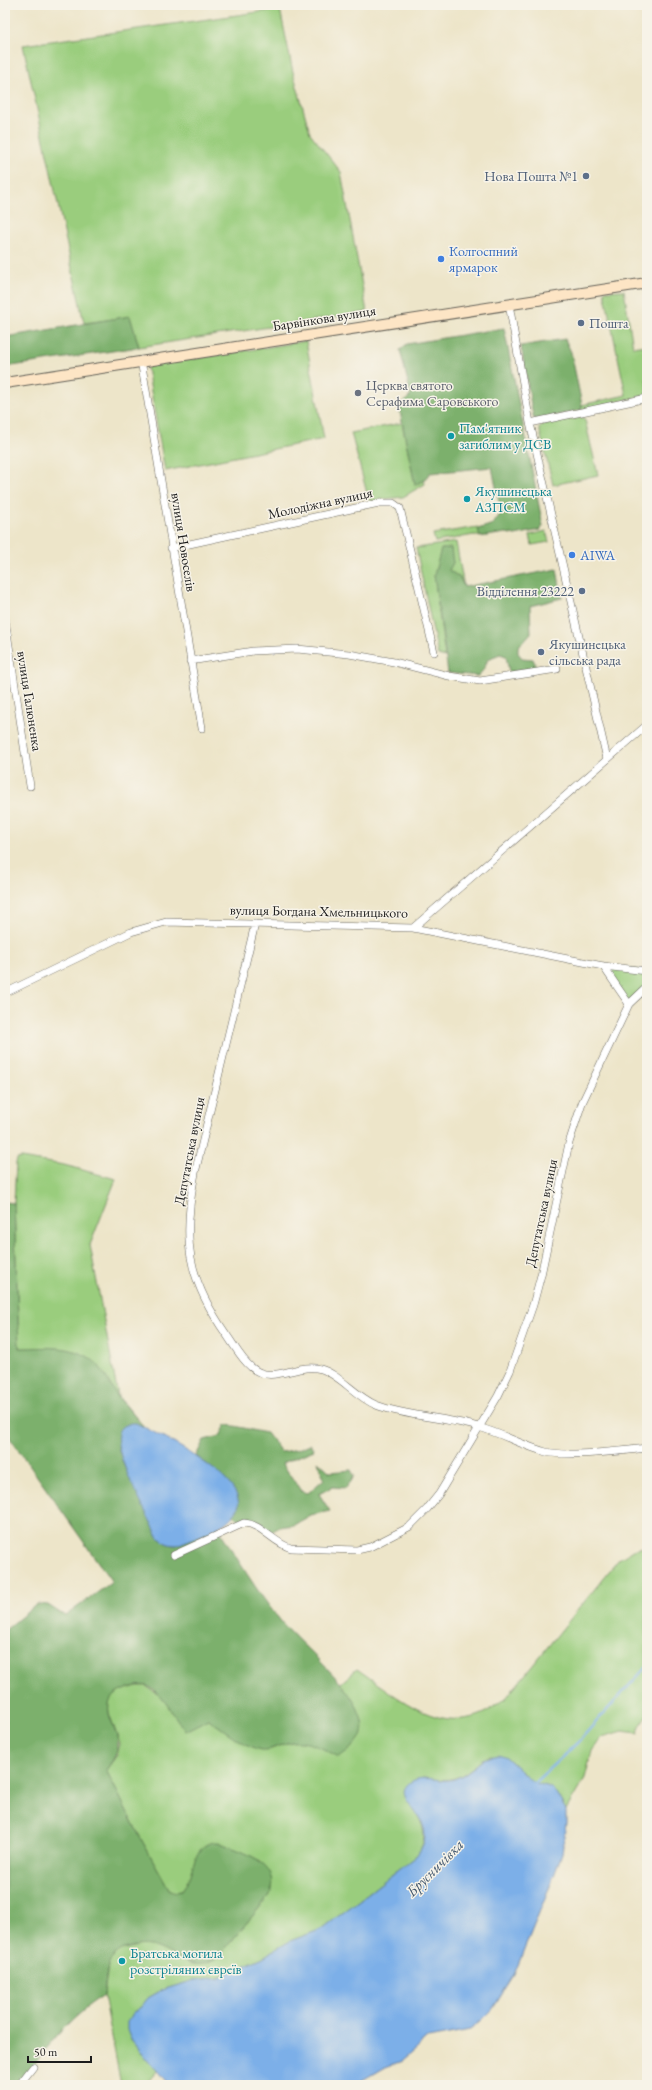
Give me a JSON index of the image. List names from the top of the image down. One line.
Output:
{"streets":{"street":["Барвінкова вулиця","Молодіжна вулиця","вулиця Новоселів","вулиця Галюненка","вулиця Богдана Хмельницького","Депутатська вулиця"]},"crossings":[["Барвінкова вулиця","вулиця Новоселів"],["Молодіжна вулиця","вулиця Новоселів"],["вулиця Богдана Хмельницького","Депутатська вулиця"]],"water":["Брусничівка"],"places":["Нова Пошта №1","Колгоспний ярмарок","Пошта","Церква святого Серафима Саровського","Пам'ятник загиблим у ДСВ","Якушинецька АЗПСМ","AIWA","Відділення 23222","Якушинецька сільська рада","Братська могила розстріляних євреїв"],"scale_bar":"50 m"}
